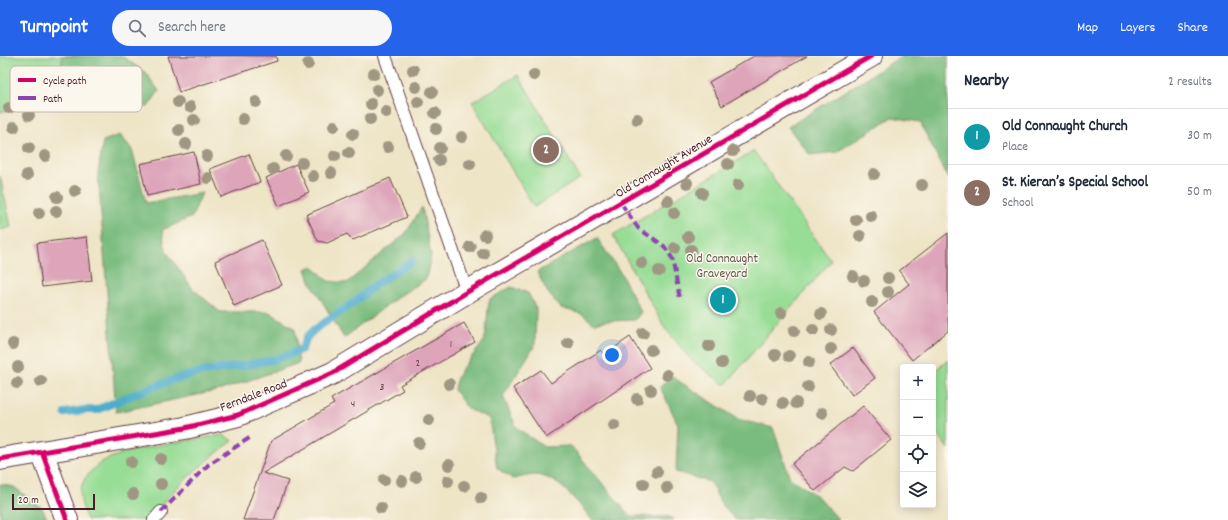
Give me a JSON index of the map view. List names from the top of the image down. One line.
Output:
{"streets":{"street":["Old Connaught Avenue","Ferndale Road"]},"crossings":[["Old Connaught Avenue","Ferndale Road"]],"parks":["Old Connaught Graveyard"],"house_numbers":["1","2","3","4"],"legend":["Cycle path","Path"],"scale_bar":"20 m","page":{"header":"Turnpoint","search":"Search here","nav":["Map","Layers","Share"],"heading":["Nearby","2 results"],"list":[{"mark":"1","name":"Old Connaught Church","note":"Place","value":"30 m"},{"mark":"2","name":"St. Kieran’s Special School","note":"School","value":"50 m"}],"pins":["2","1"],"map_buttons":["+","−"],"scale":"20 m"}}
